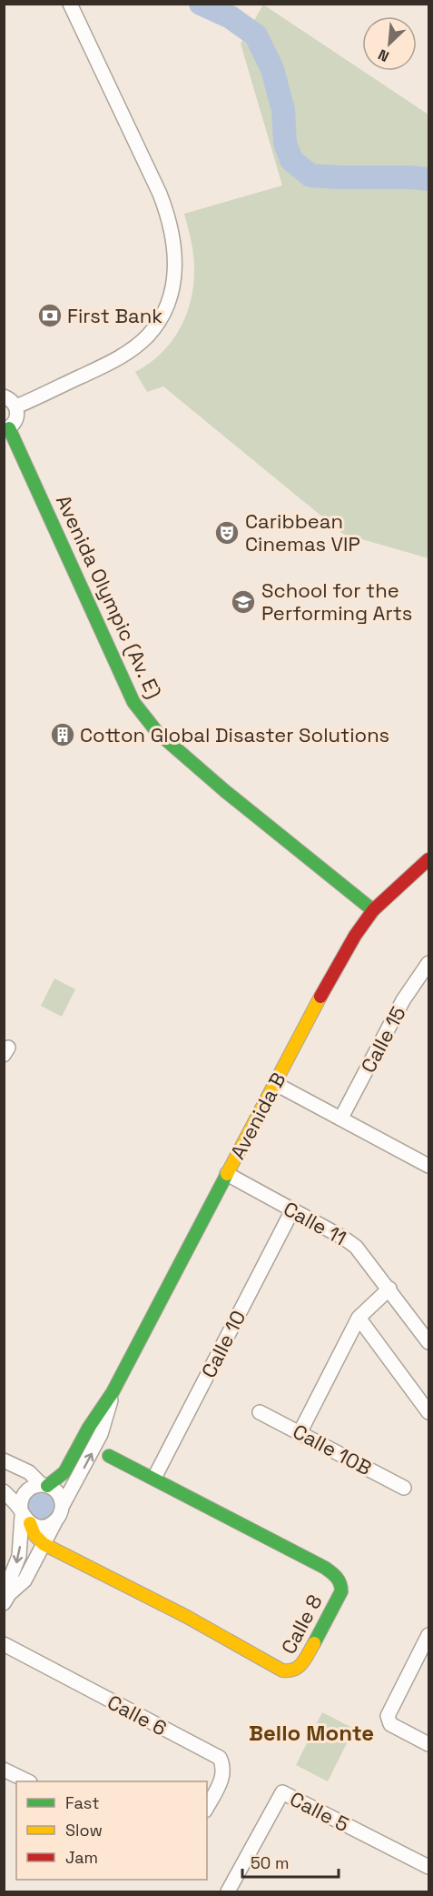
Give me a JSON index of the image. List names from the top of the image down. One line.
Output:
{"streets":{"street":["Avenida Olympic (Av. E)","Calle 15","Avenida B","Calle 11","Calle 10","Calle 10B","Calle 8","Calle 6","Calle 5"]},"crossings":[["Avenida Olympic (Av. E)","Avenida B"],["Avenida B","Calle 11"],["Calle 11","Calle 10"],["Calle 10","Calle 8"]],"districts":["Bello Monte"],"places":{"bank":["First Bank"],"theatre":["Caribbean Cinemas VIP"],"school or university":["School for the Performing Arts"],"building":["Cotton Global Disaster Solutions"]},"legend":["Fast","Slow","Jam"],"scale_bar":"50 m","north":"bottom left"}
